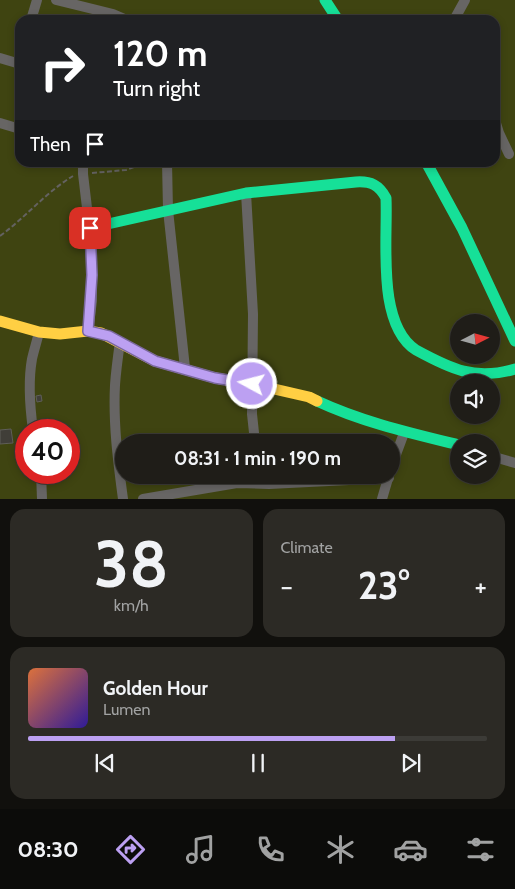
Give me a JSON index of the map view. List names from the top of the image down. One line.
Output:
{"north":"right","page":{"turn":["120 m","Turn right"],"then":"Then","limit":"40","trip":"08:31 · 1 min · 190 m","tile":[["38","km/h"],"Climate"],"heat":["−","23°","+"],"song":["Golden Hour","Lumen"],"tabs":"08:30"}}
